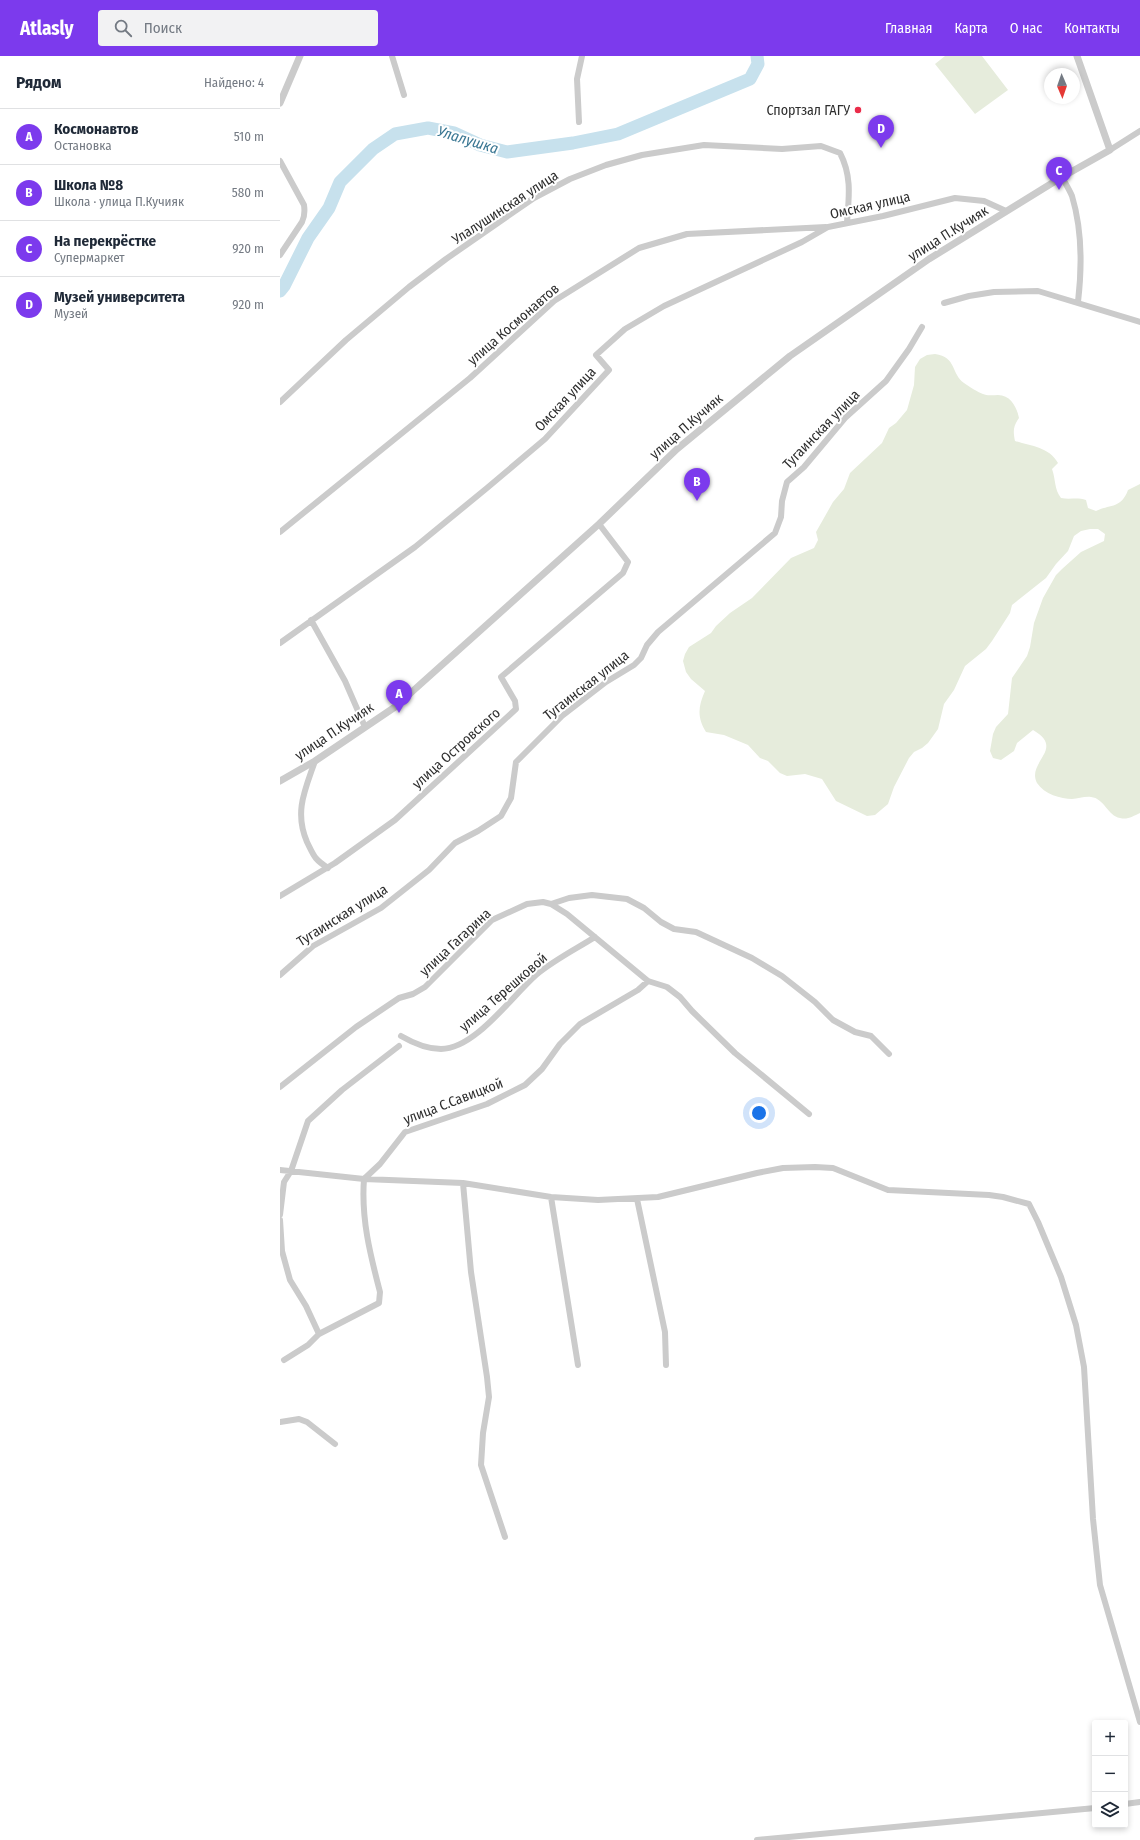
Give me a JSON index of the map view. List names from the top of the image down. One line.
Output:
{"streets":{"street":["Омская улица","Улалушинская улица","улица П.Кучияк","улица Космонавтов","Тугаинская улица","улица Островского","улица Гагарина","улица Терешковой","улица С.Савицкой"]},"crossings":[["Омская улица","Улалушинская улица"],["Омская улица","улица П.Кучияк"],["Омская улица","улица Космонавтов"],["улица П.Кучияк","улица Островского"]],"water":["Улалушка"],"places":["Спортзал ГАГУ"],"north":"bottom","page":{"header":"Atlasly","search":"Поиск","nav":["Главная","Карта","О нас","Контакты"],"heading":["Рядом","Найдено: 4"],"list":[{"mark":"A","name":"Космонавтов","note":"Остановка","value":"510 m"},{"mark":"B","name":"Школа №8","note":"Школа · улица П.Кучияк","value":"580 m"},{"mark":"C","name":"На перекрёстке","note":"Супермаркет","value":"920 m"},{"mark":"D","name":"Музей университета","note":"Музей","value":"920 m"}],"pins":["D","C","B","A"],"map_buttons":["+","−"]}}
